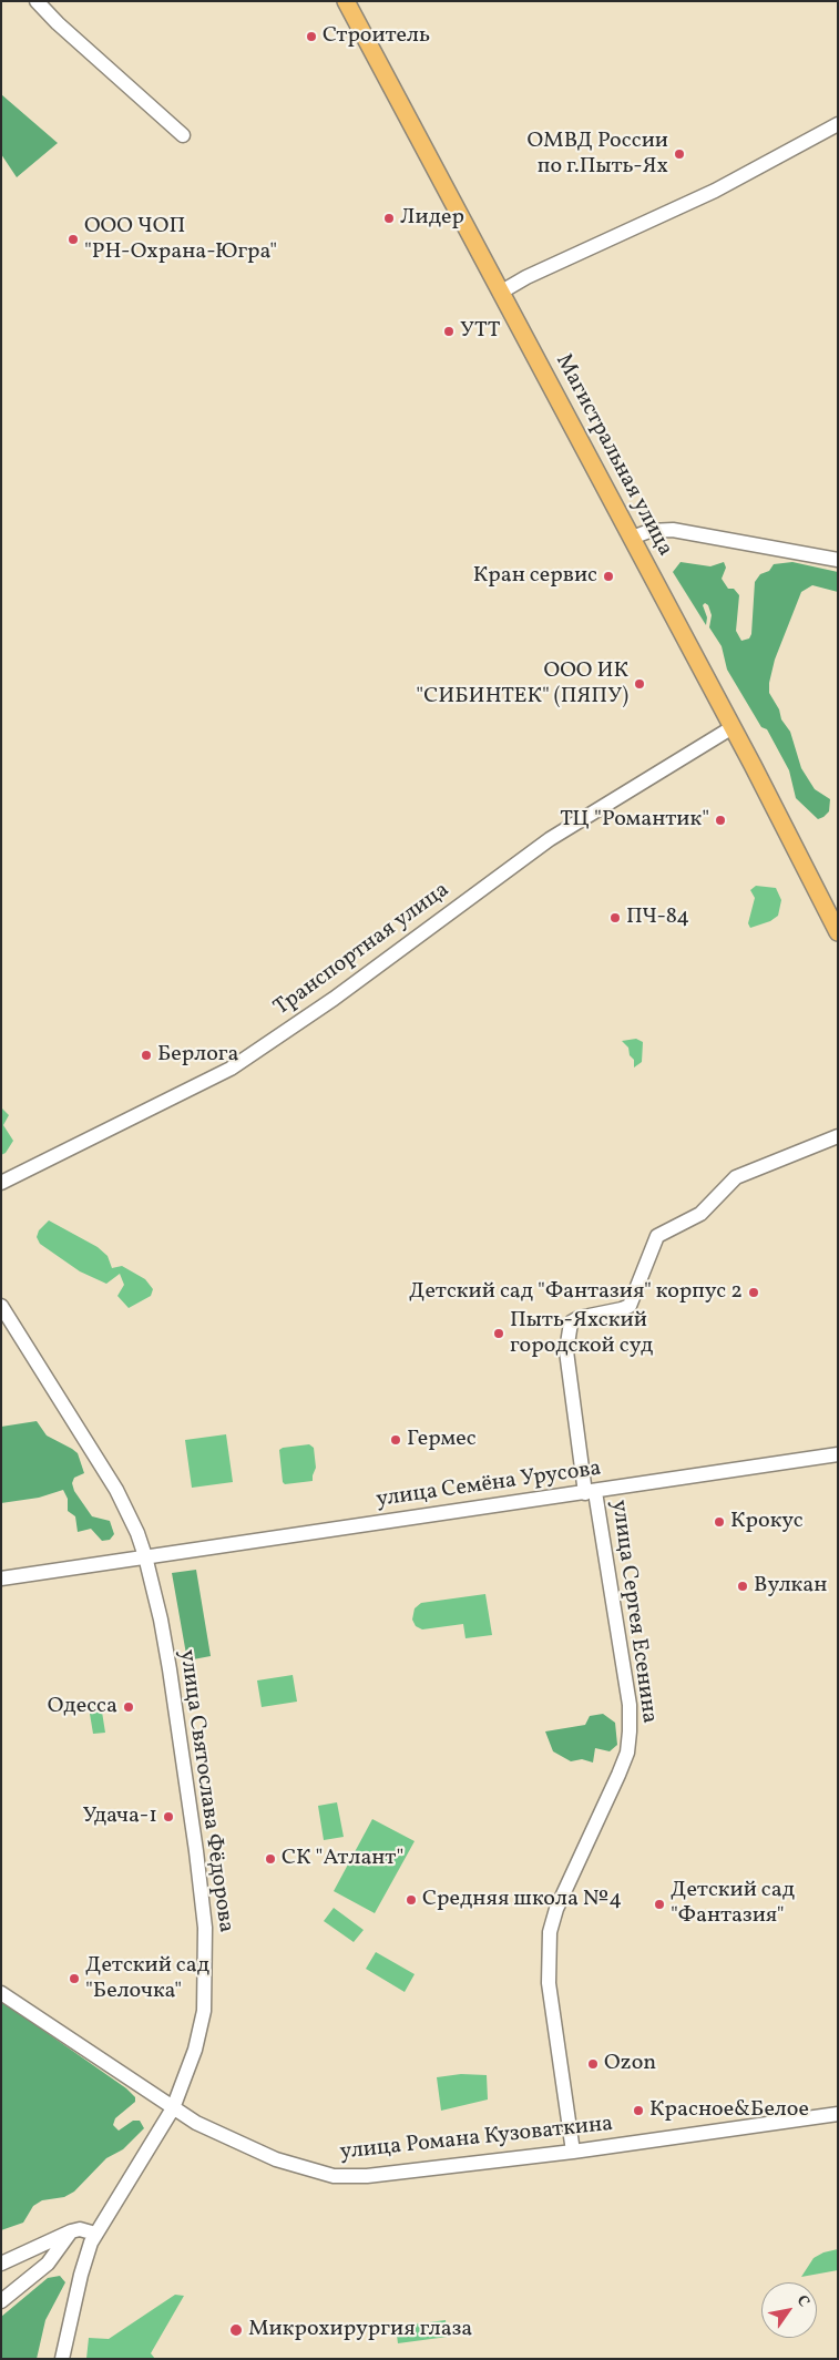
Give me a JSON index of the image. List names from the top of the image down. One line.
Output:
{"streets":{"main road":["Магистральная улица"],"street":["Транспортная улица","улица Семёна Урусова","улица Сергея Есенина","улица Святослава Фёдорова","улица Романа Кузоваткина"]},"crossings":[["Магистральная улица","Транспортная улица"],["улица Семёна Урусова","улица Сергея Есенина"],["улица Семёна Урусова","улица Святослава Фёдорова"],["улица Сергея Есенина","улица Романа Кузоваткина"],["улица Святослава Фёдорова","улица Романа Кузоваткина"]],"places":["Строитель","ОМВД России по г.Пыть-Ях","Лидер","ООО ЧОП \"РН-Охрана-Югра\"","УТТ","Кран сервис","ООО ИК \"СИБИНТЕК\" (ПЯПУ)","ТЦ \"Романтик\"","ПЧ-84","Берлога","Детский сад \"Фантазия\" корпус 2","Пыть-Яхский городской суд","Гермес","Крокус","Вулкан","Одесса","Удача-1","СК \"Атлант\"","Средняя школа №4","Детский сад \"Фантазия\"","Детский сад \"Белочка\"","Ozon","Красное&Белое","Микрохирургия глаза"],"north":"top right"}
